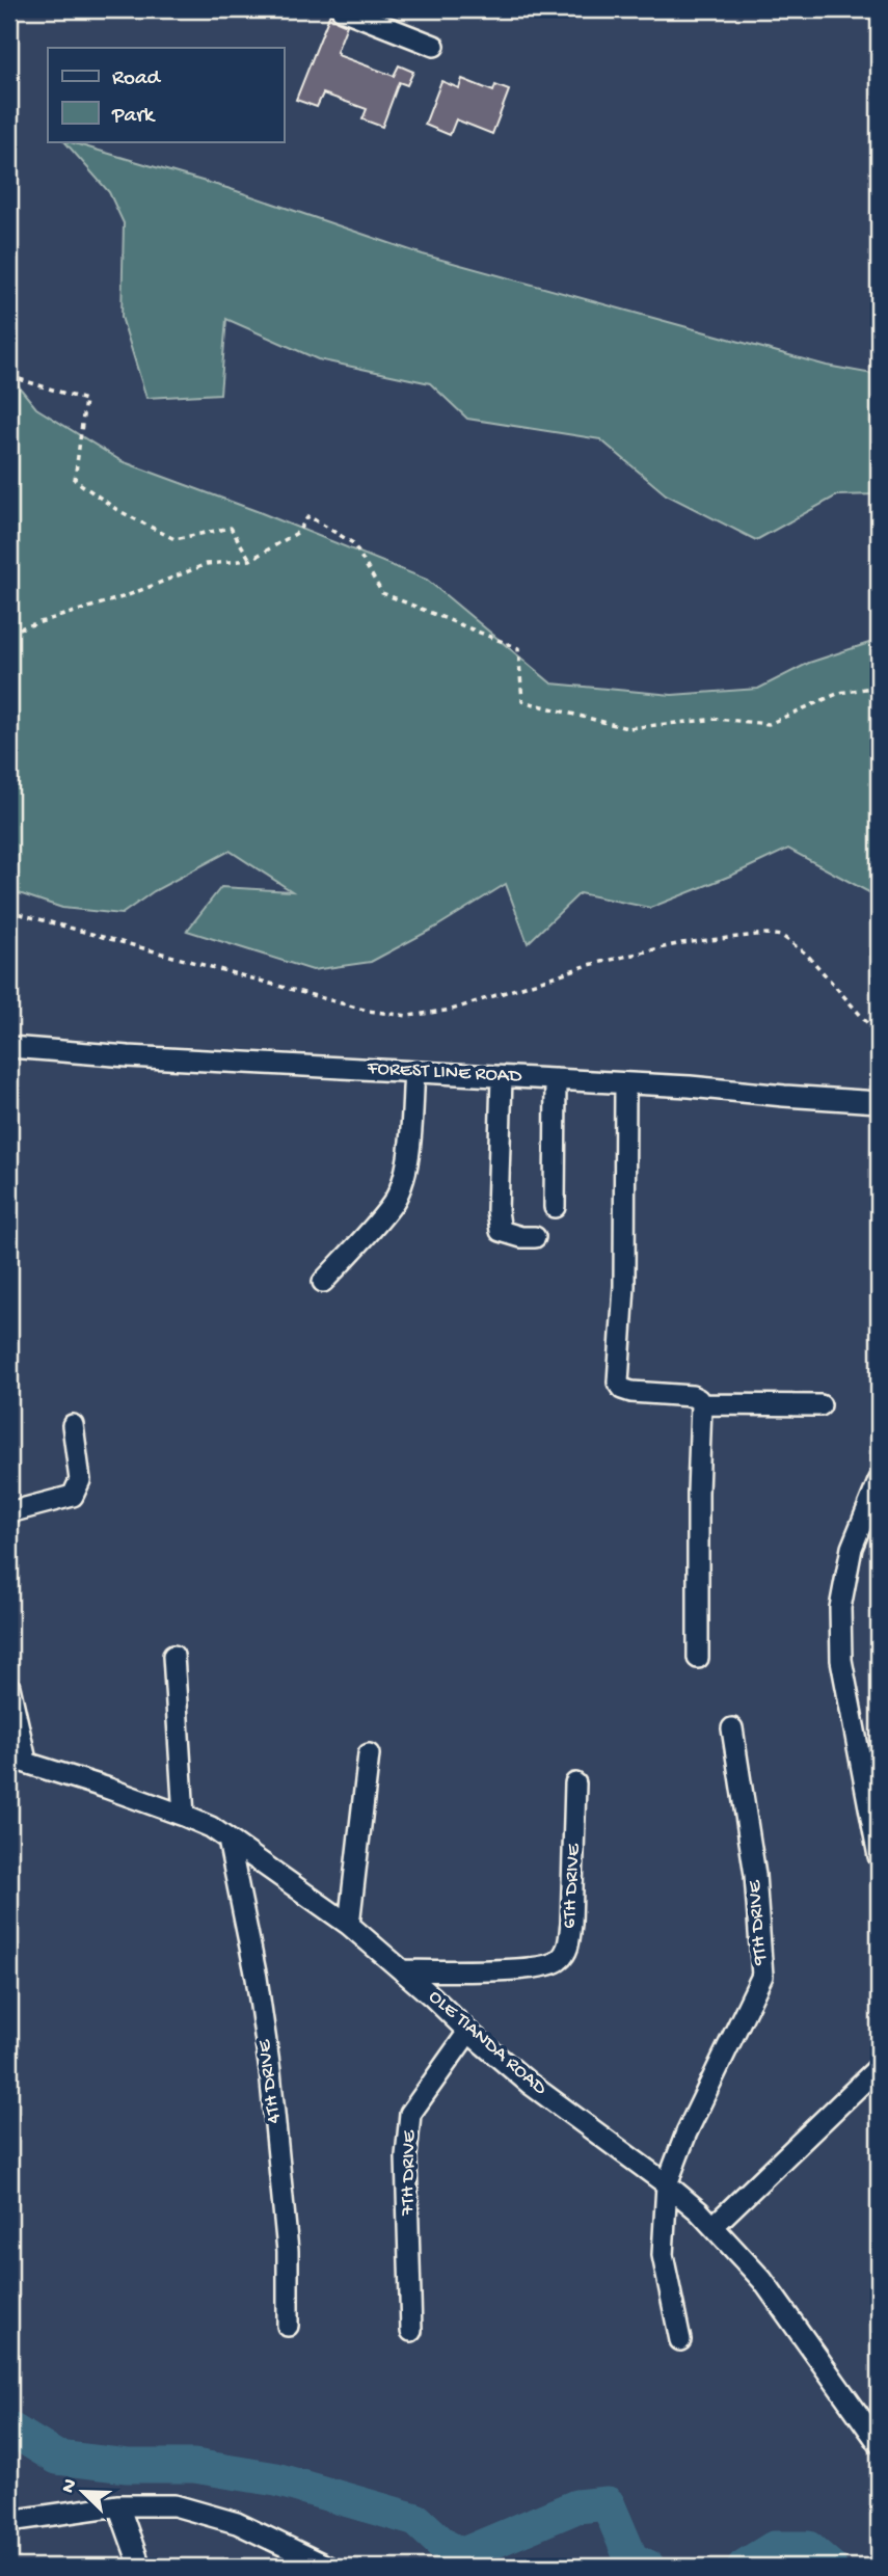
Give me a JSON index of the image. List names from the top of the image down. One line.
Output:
{"streets":{"street":["FOREST LINE ROAD","6TH DRIVE","9TH DRIVE","OLE TIANDA ROAD","4TH DRIVE","7TH DRIVE"]},"crossings":[["6TH DRIVE","OLE TIANDA ROAD"],["9TH DRIVE","OLE TIANDA ROAD"],["OLE TIANDA ROAD","4TH DRIVE"],["OLE TIANDA ROAD","7TH DRIVE"]],"legend":["Road","Park"],"north":"top left"}
